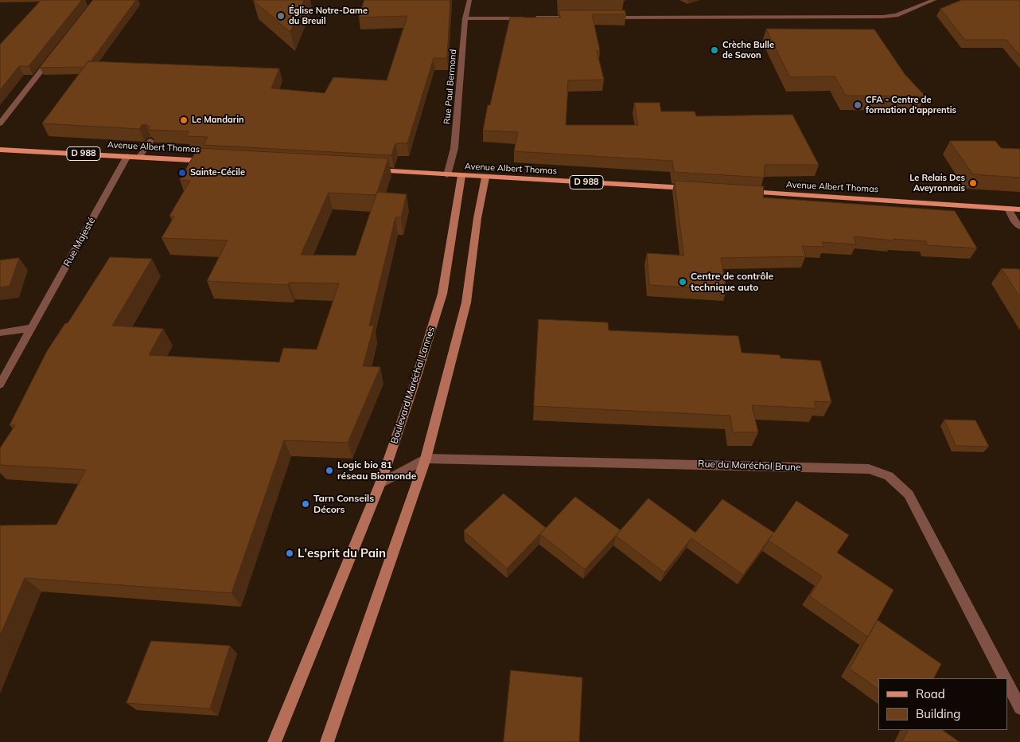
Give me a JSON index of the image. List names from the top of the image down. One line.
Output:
{"streets":{"main road":["Avenue Albert Thomas","D 988","Boulevard Maréchal Lannes"],"street":["Rue Paul Bermond","Rue Majesté","Rue du Maréchal Brune"]},"crossings":[["Rue Paul Bermond","Avenue Albert Thomas"],["Avenue Albert Thomas","Rue Majesté"],["Avenue Albert Thomas","Boulevard Maréchal Lannes"],["Boulevard Maréchal Lannes","Rue du Maréchal Brune"]],"places":["Église Notre-Dame du Breuil","Crèche Bulle de Savon","CFA - Centre de formation d’apprentis","Le Mandarin","Sainte-Cécile","Le Relais Des Aveyronnais","Centre de contrôle technique auto","Logic bio 81 réseau Biomonde","Tarn Conseils Décors","L'esprit du Pain"],"legend":["Road","Building"]}
